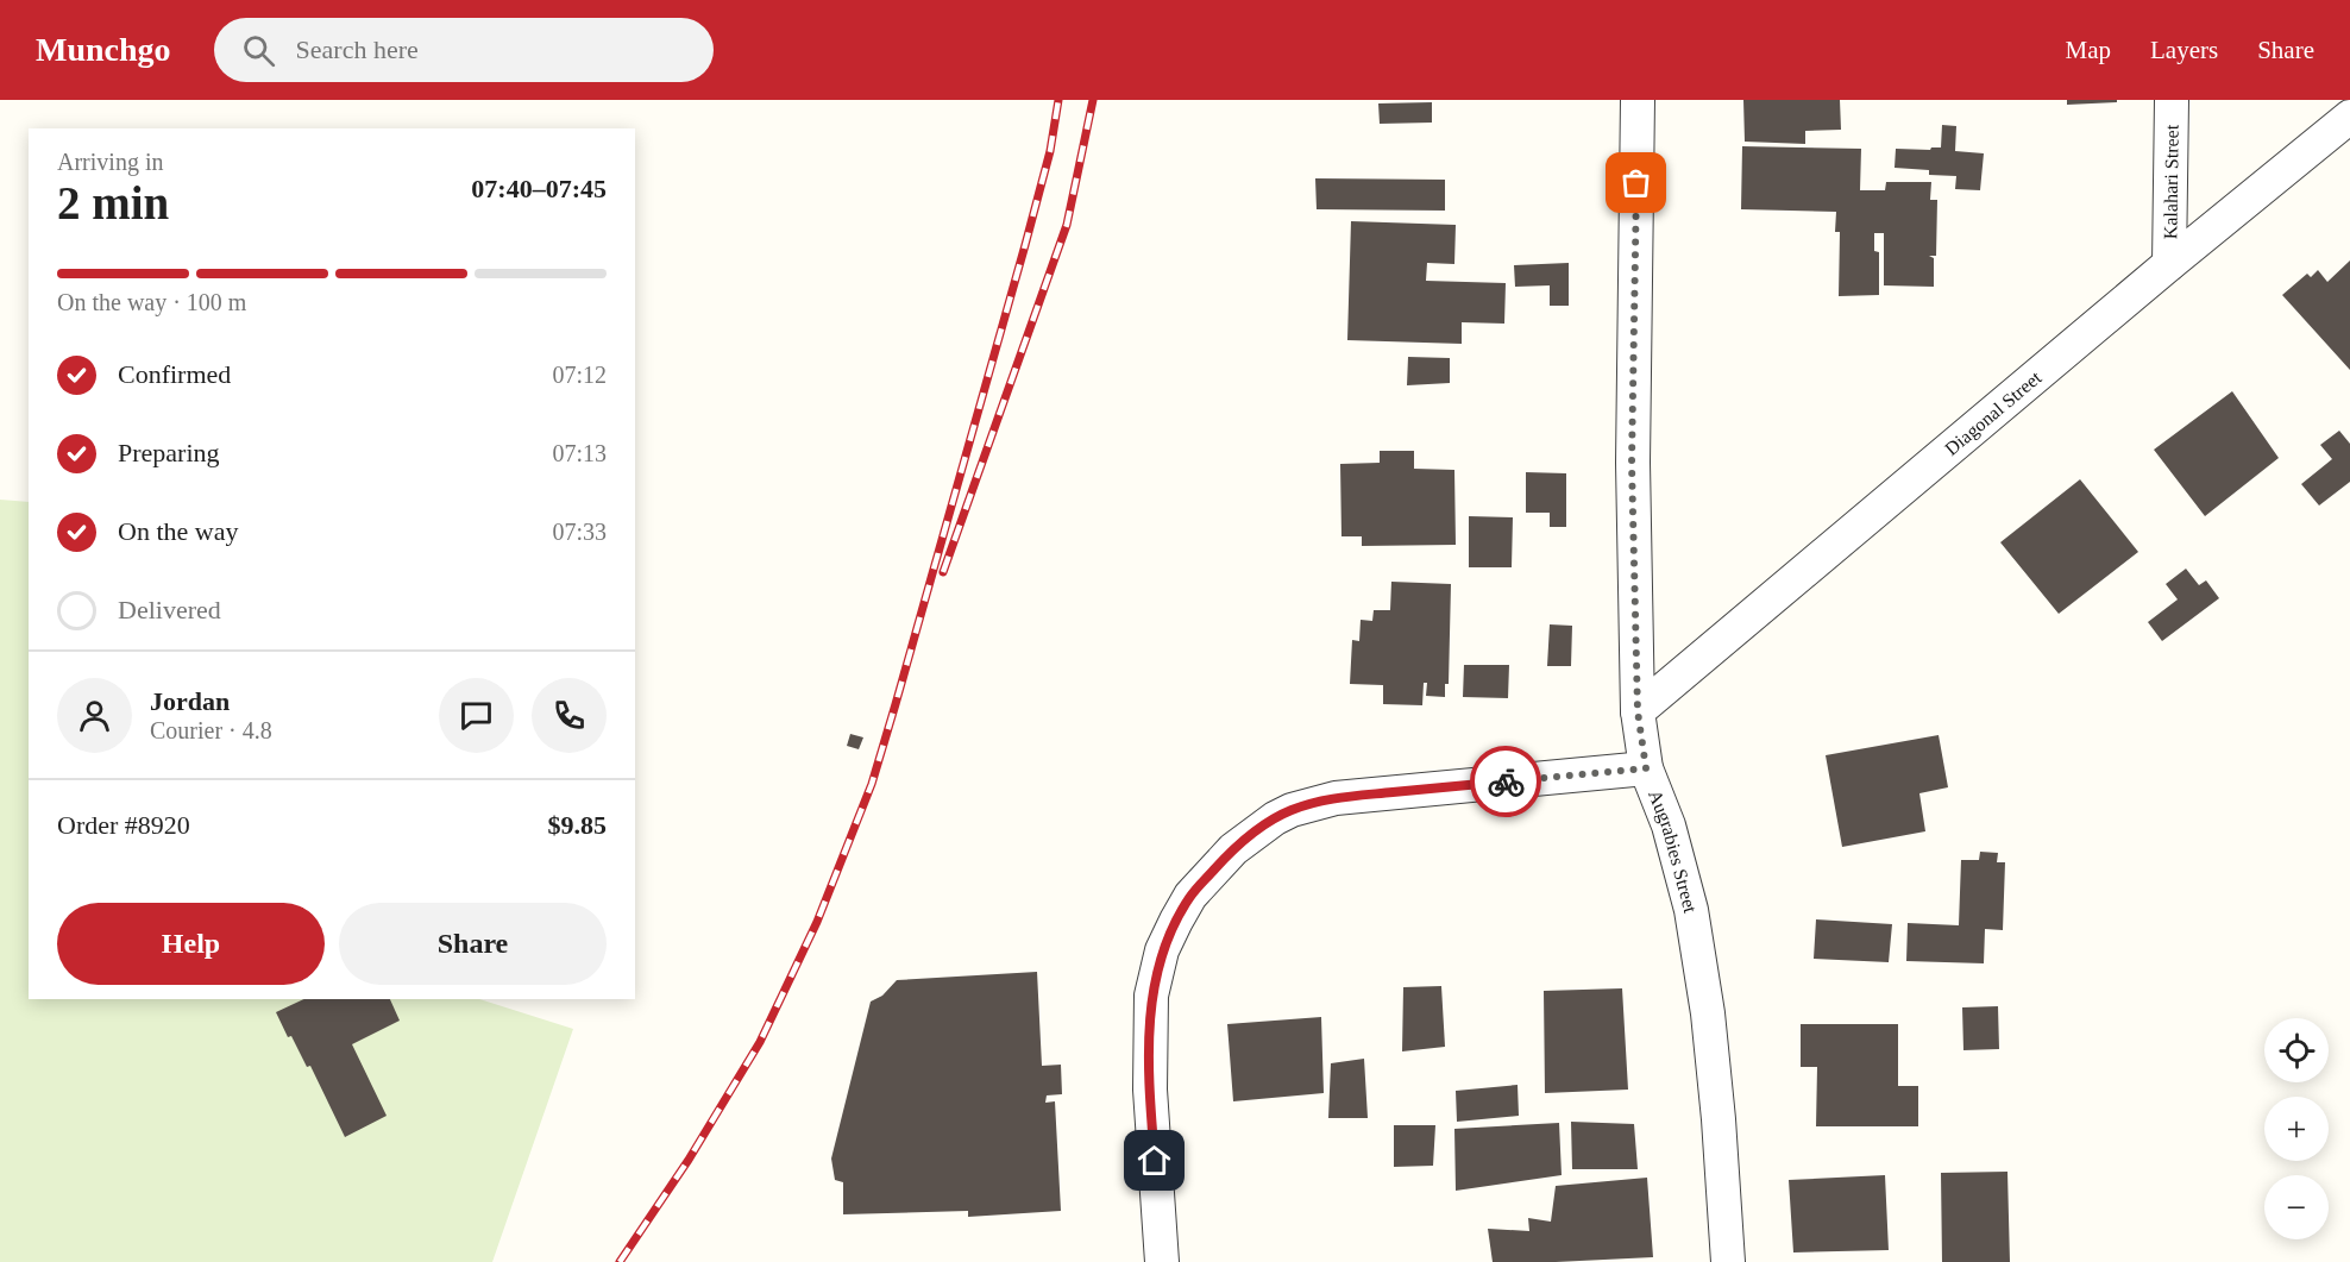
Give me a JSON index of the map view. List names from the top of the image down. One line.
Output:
{"streets":{"street":["Kalahari Street","Diagonal Street","Augrabies Street"]},"crossings":[["Kalahari Street","Diagonal Street"],["Diagonal Street","Augrabies Street"]],"page":{"header":"Munchgo","search":"Search here","nav":["Map","Layers","Share"],"heading":["2 min","Arriving in","07:40–07:45"],"panel":["Jordan","Courier · 4.8","Order #8920","$9.85"],"bar":"On the way · 100 m","list":[["Confirmed","07:12"],["Preparing","07:13"],["On the way","07:33"],"Delivered"],"buttons":["Help","Share"],"map_buttons":["+","−"]}}
